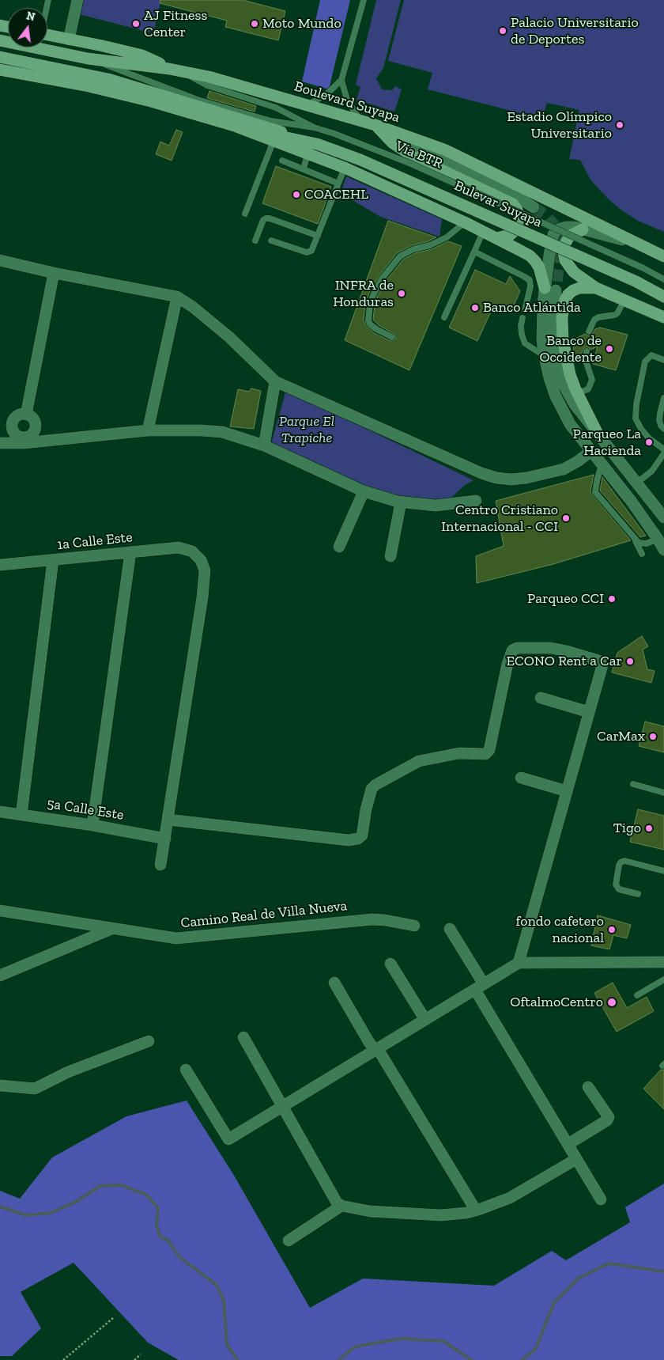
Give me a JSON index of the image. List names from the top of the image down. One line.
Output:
{"streets":{"main road":["Boulevard Suyapa","Bulevar Suyapa"],"street":["1a Calle Este","5a Calle Este","Camino Real de Villa Nueva"],"lane":["Vía BTR"]},"crossings":[["Boulevard Suyapa","Vía BTR"]],"parks":["Parque El Trapiche"],"places":["AJ Fitness Center","Moto Mundo","Palacio Universitario de Deportes","Estadio Olímpico Universitario","COACEHL","INFRA de Honduras","Banco Atlántida","Banco de Occidente","Parqueo La Hacienda","Centro Cristiano Internacional - CCI","Parqueo CCI","ECONO Rent a Car","CarMax","Tigo","fondo cafetero nacional","OftalmoCentro"],"north":"top"}
